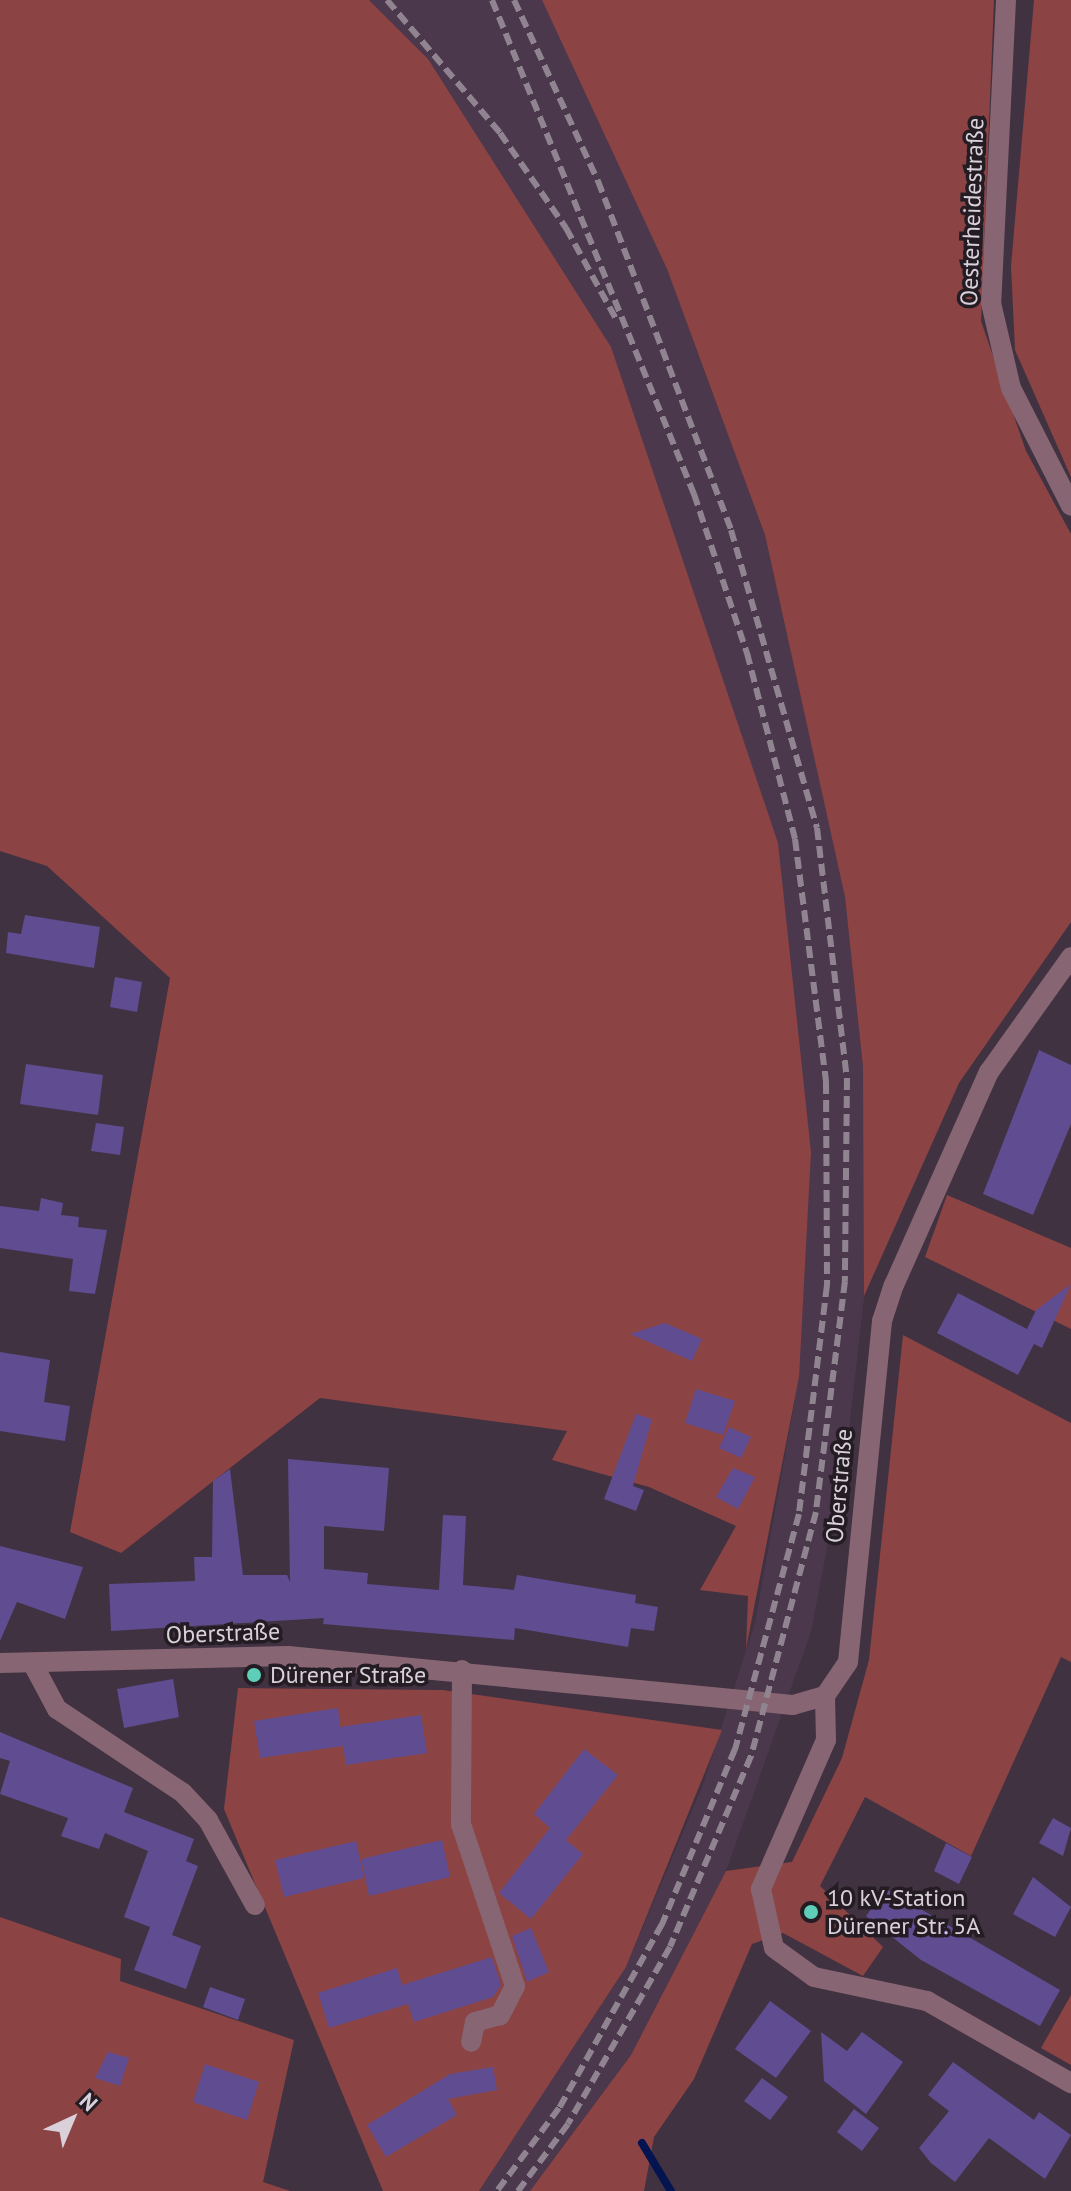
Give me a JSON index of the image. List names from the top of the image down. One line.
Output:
{"streets":{"street":["Oesterheidestraße","Oberstraße"]},"places":["Dürener Straße","10 kV-Station Dürener Str. 5A"],"north":"top right"}
